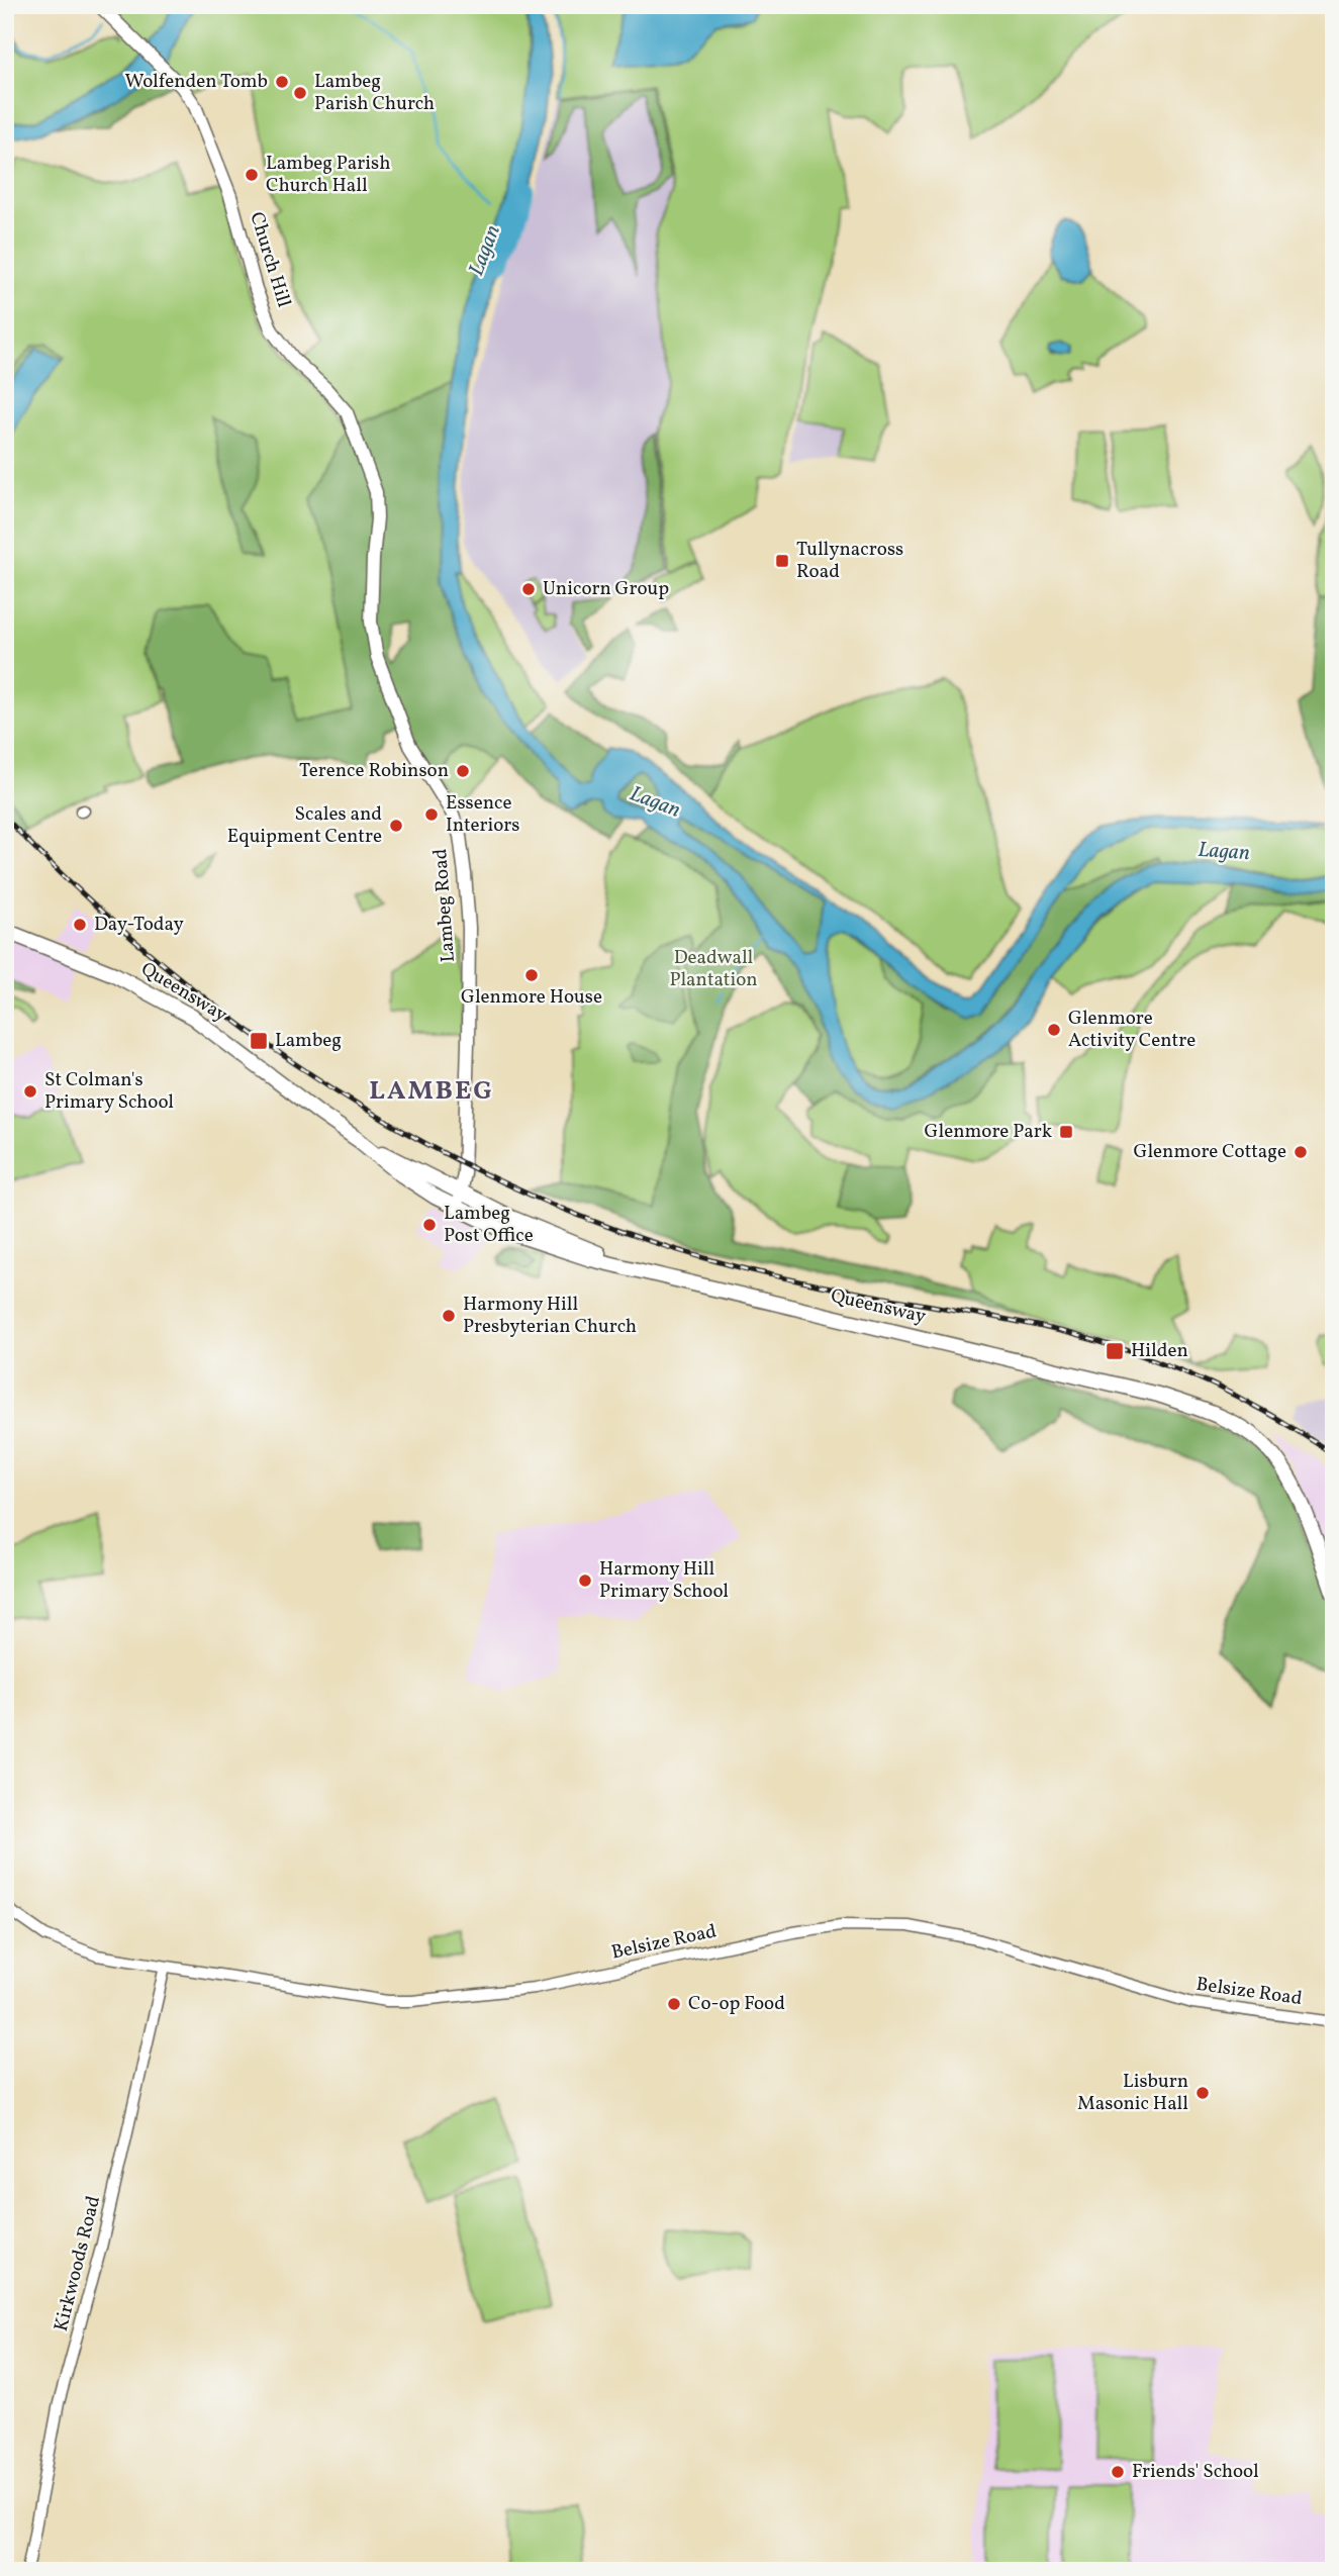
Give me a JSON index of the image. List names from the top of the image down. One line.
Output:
{"streets":{"highway":["Queensway"],"main road":["Church Hill","Lambeg Road"],"street":["Belsize Road","Kirkwoods Road"]},"crossings":[["Church Hill","Lambeg Road"],["Lambeg Road","Queensway"],["Belsize Road","Kirkwoods Road"]],"districts":["LAMBEG"],"water":["Lagan"],"parks":["Deadwall Plantation"],"places":{"other":["Wolfenden Tomb","Lambeg Parish Church","Lambeg Parish Church Hall","Unicorn Group","Terence Robinson","Essence Interiors","Scales and Equipment Centre","Day-Today","Glenmore House","Glenmore Activity Centre","St Colman's Primary School","Glenmore Cottage","Lambeg Post Office","Harmony Hill Presbyterian Church","Harmony Hill Primary School","Co-op Food","Lisburn Masonic Hall","Friends' School"],"transit":["Tullynacross Road","Lambeg","Glenmore Park","Hilden"]}}
